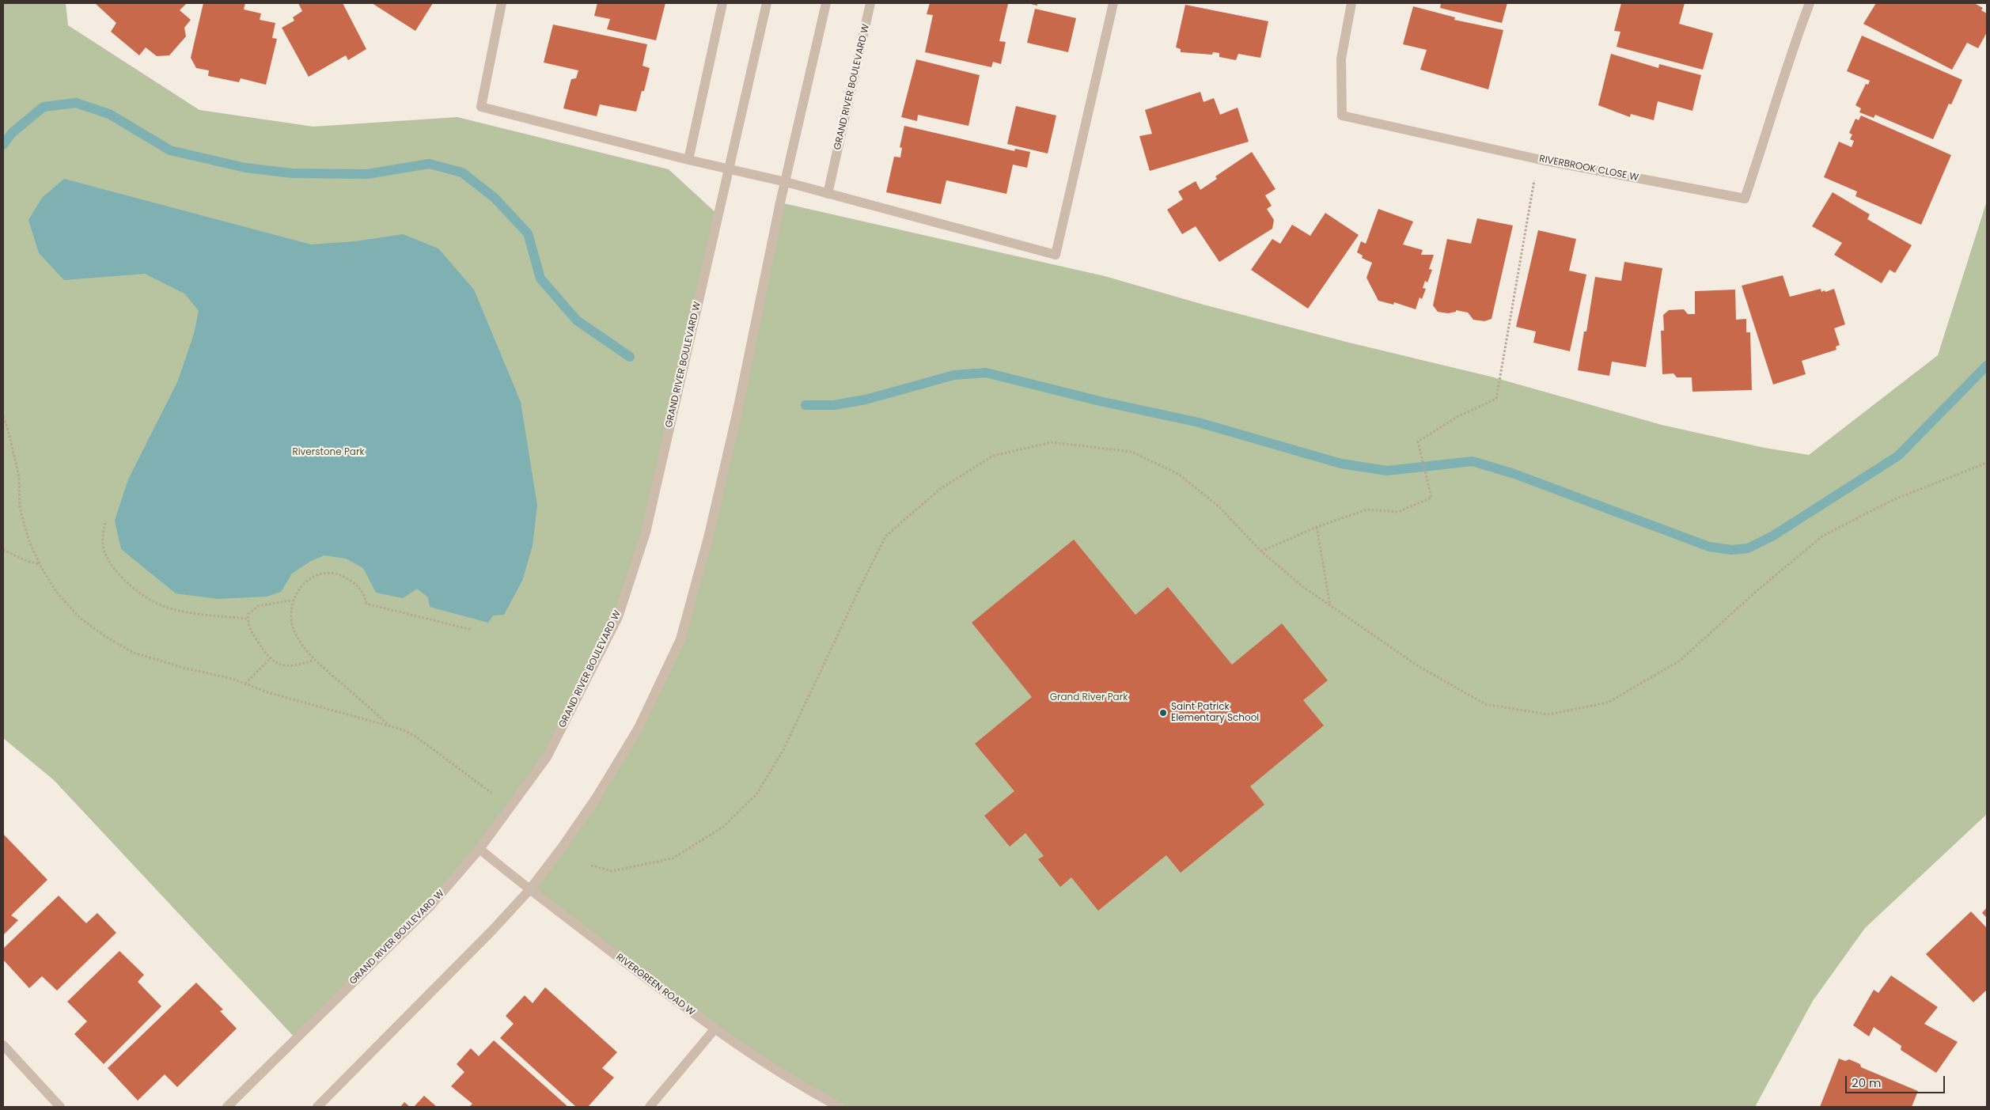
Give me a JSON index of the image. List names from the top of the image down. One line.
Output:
{"streets":{"street":["GRAND RIVER BOULEVARD W","RIVERBROOK CLOSE W","RIVERGREEN ROAD W"]},"crossings":[["GRAND RIVER BOULEVARD W","RIVERGREEN ROAD W"]],"parks":["Riverstone Park","Grand River Park"],"places":["Saint Patrick Elementary School"],"scale_bar":"20 m"}
